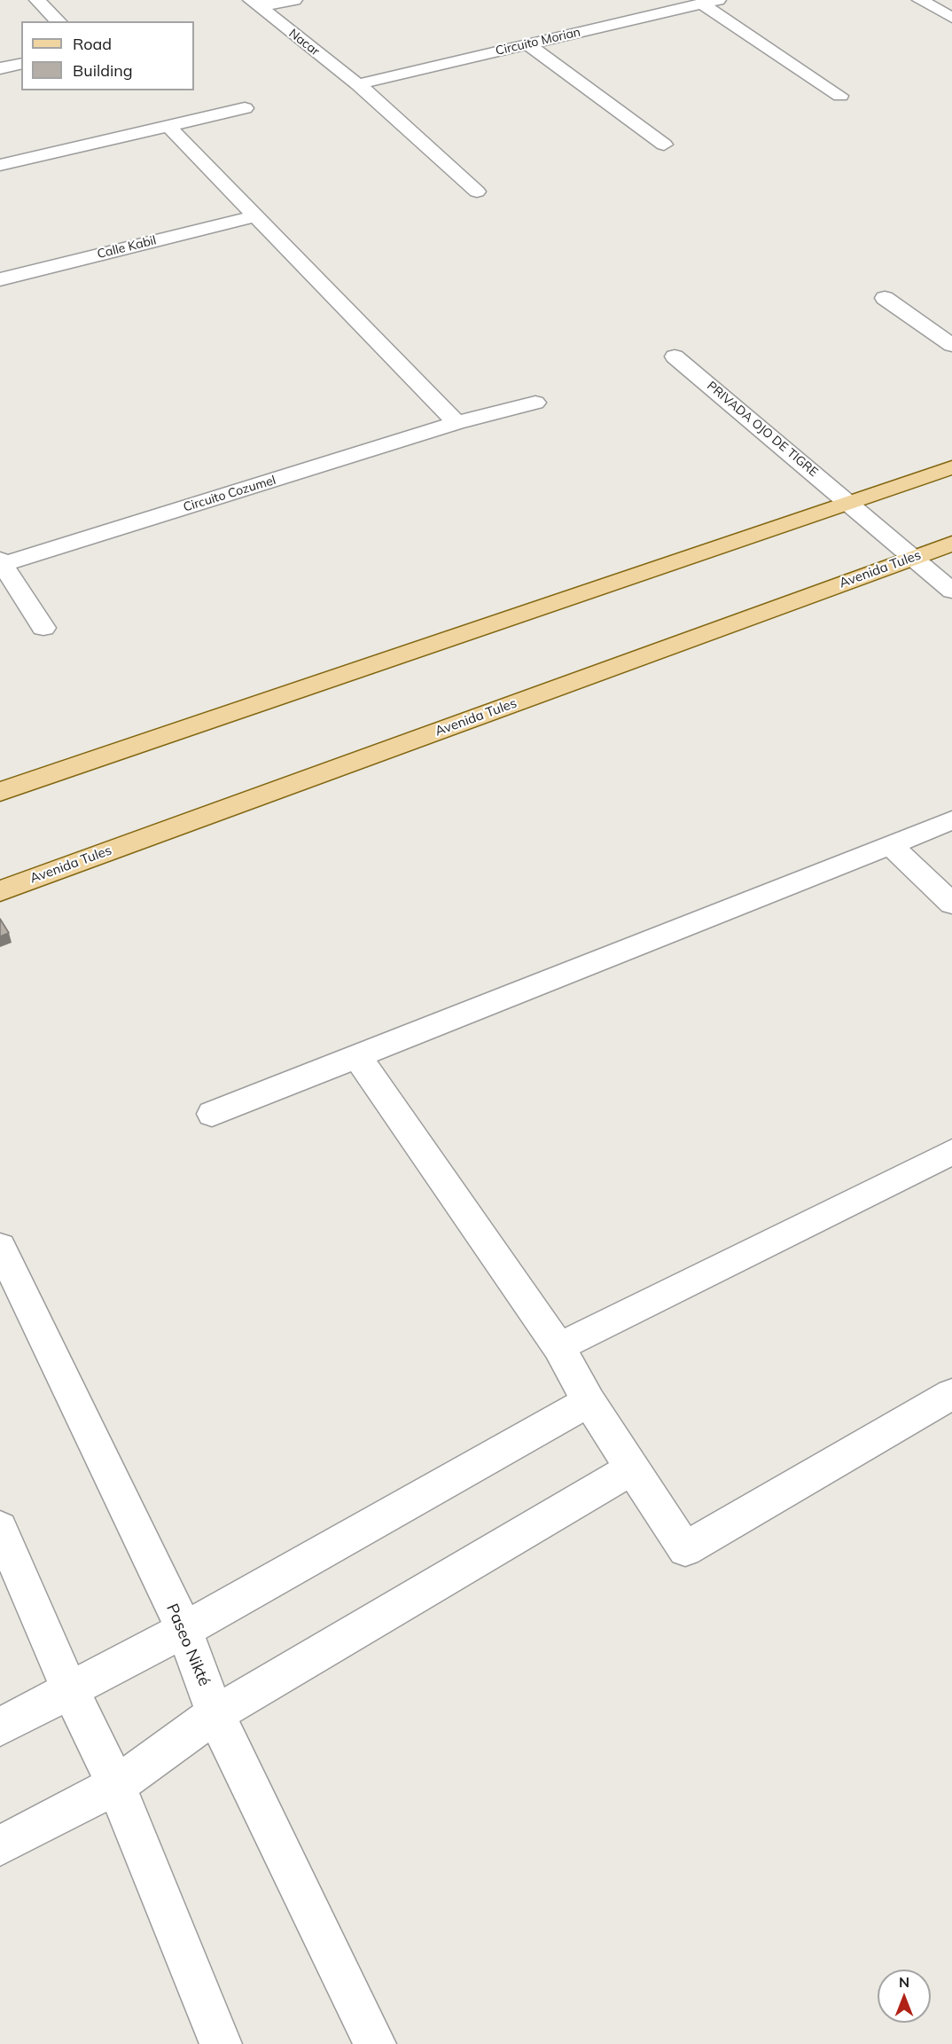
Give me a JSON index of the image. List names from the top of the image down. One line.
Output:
{"streets":{"main road":["Avenida Tules"],"street":["Circuito Morian","Nacar","Calle Kabil","PRIVADA OJO DE TIGRE","Circuito Cozumel","Paseo Nikté"]},"crossings":[["Circuito Morian","Nacar"],["PRIVADA OJO DE TIGRE","Avenida Tules"]],"legend":["Road","Building"],"north":"top"}
